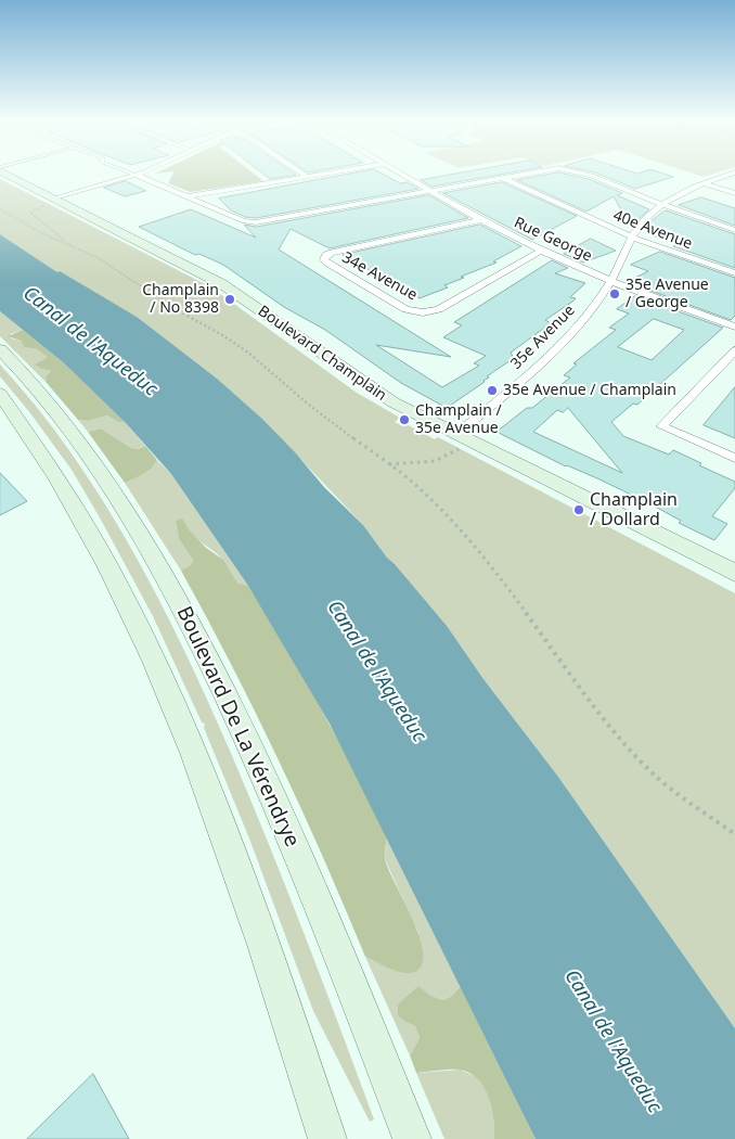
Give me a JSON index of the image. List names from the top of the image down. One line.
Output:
{"streets":{"main road":["Boulevard Champlain","Boulevard De La Vérendrye"],"street":["40e Avenue","Rue George","34e Avenue","35e Avenue"]},"crossings":[["40e Avenue","35e Avenue"],["Rue George","34e Avenue"],["Rue George","35e Avenue"],["35e Avenue","Boulevard Champlain"]],"water":["Canal de l'Aqueduc"],"places":["35e Avenue / George","Champlain / No 8398","35e Avenue / Champlain","Champlain / 35e Avenue","Champlain / Dollard"]}
